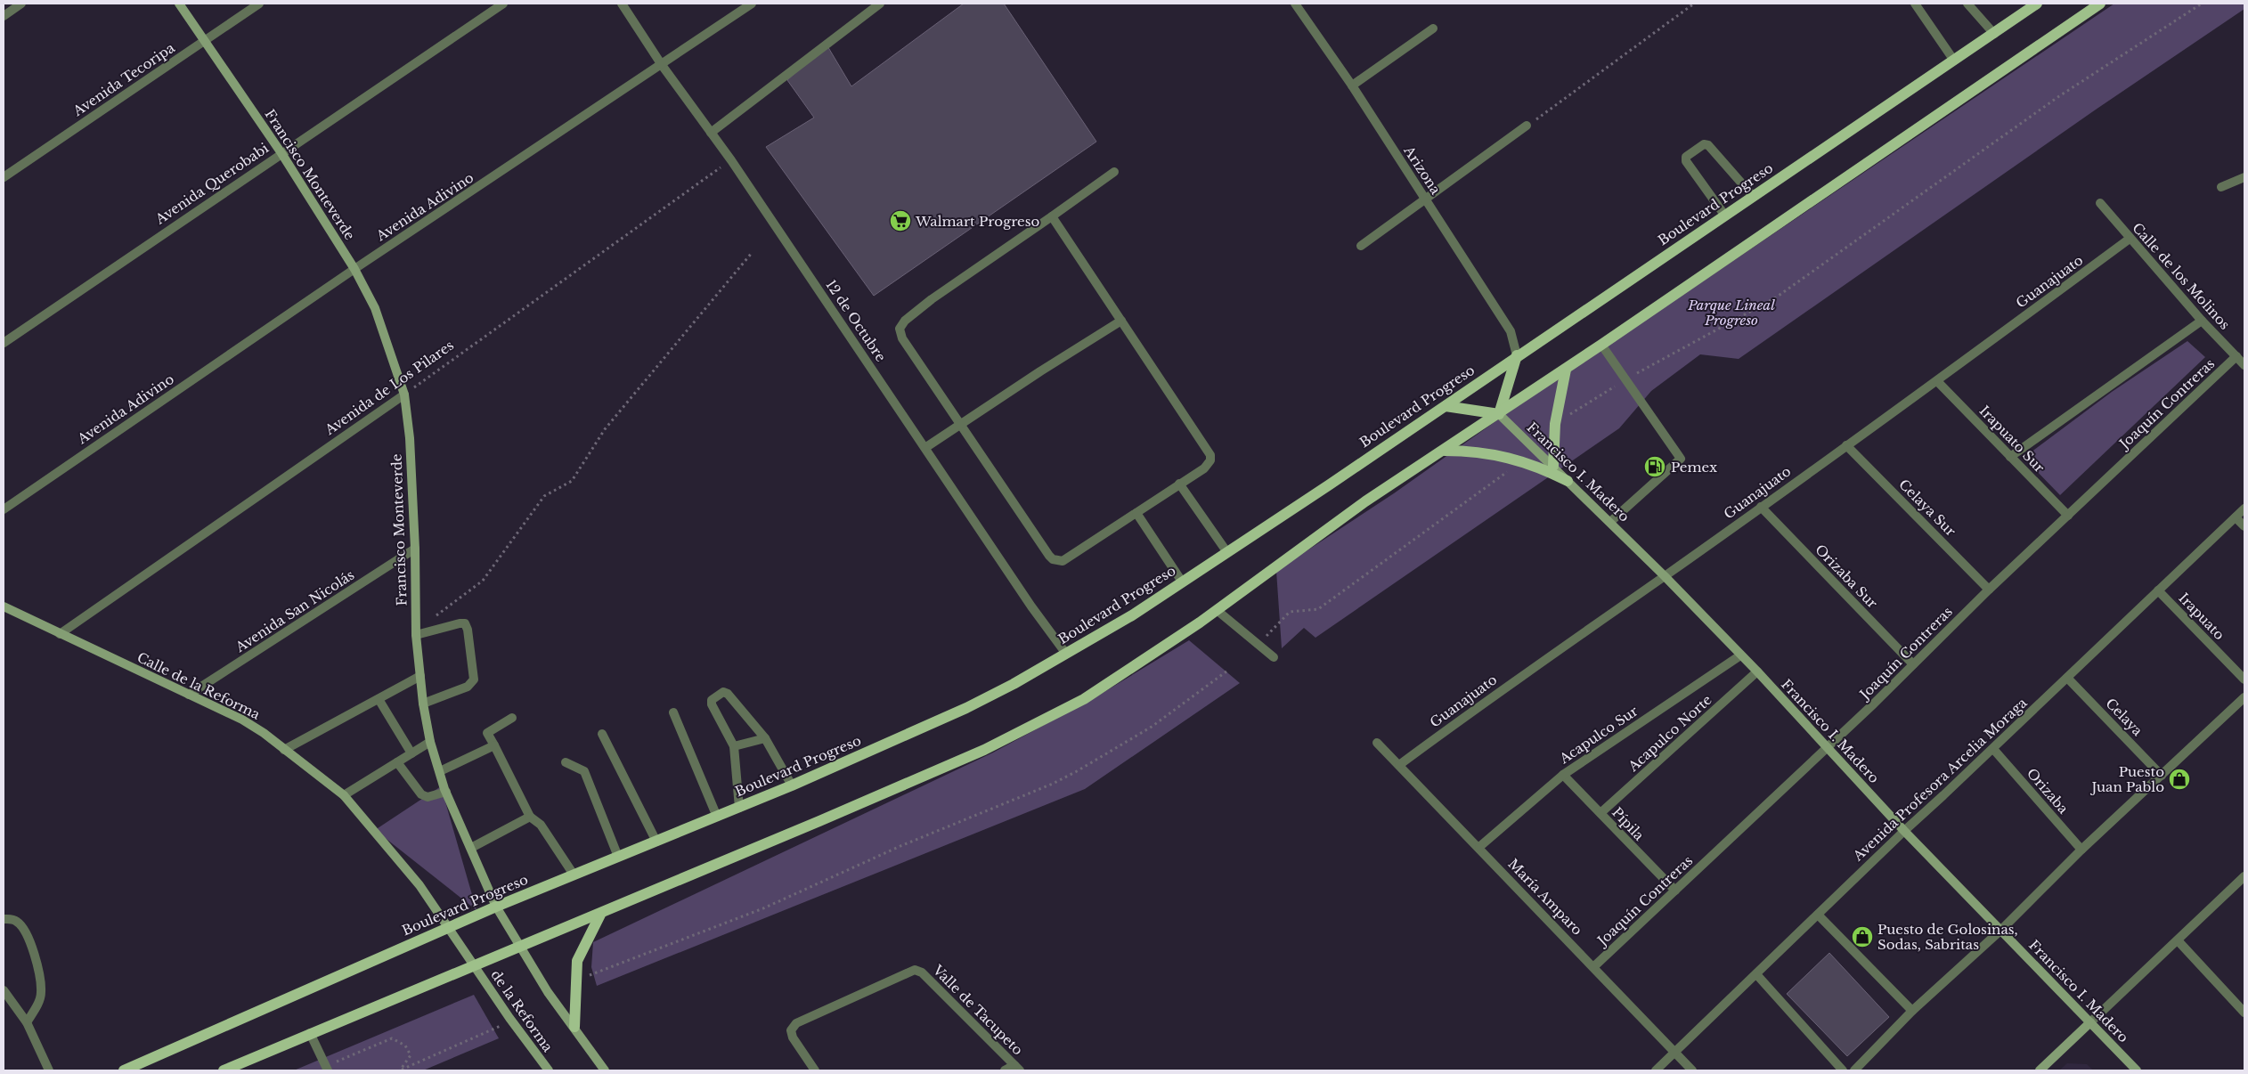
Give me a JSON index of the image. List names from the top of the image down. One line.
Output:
{"streets":{"main road":["Francisco Monteverde","Boulevard Progreso","Francisco I. Madero","Calle de la Reforma","de la Reforma"],"street":["Avenida Tecoripa","Arizona","Avenida Querobabi","Avenida Adivino","Calle de los Molinos","Guanajuato","12 de Octubre","Avenida de Los Pilares","Joaquín Contreras","Irapuato Sur","Celaya Sur","Orizaba Sur","Avenida San Nicolás","Irapuato","Celaya","Acapulco Norte","Acapulco Sur","Avenida Profesora Arcelia Moraga","Orizaba","Pípila","María Amparo","Valle de Tacupeto"]},"crossings":[["Avenida Tecoripa","Francisco Monteverde"],["Arizona","Boulevard Progreso"],["Francisco Monteverde","Avenida Querobabi"],["Francisco Monteverde","Boulevard Progreso"],["Francisco Monteverde","Avenida Adivino"],["Francisco Monteverde","Avenida de Los Pilares"],["Francisco Monteverde","Avenida San Nicolás"],["Boulevard Progreso","12 de Octubre"],["Boulevard Progreso","Calle de la Reforma"],["Avenida Adivino","12 de Octubre"],["Calle de los Molinos","Guanajuato"],["Calle de los Molinos","Joaquín Contreras"],["Guanajuato","Irapuato Sur"],["Guanajuato","Francisco I. Madero"],["Guanajuato","Celaya Sur"],["Guanajuato","Orizaba Sur"],["Guanajuato","María Amparo"],["12 de Octubre","Avenida de Los Pilares"],["Avenida de Los Pilares","Calle de la Reforma"],["Joaquín Contreras","Irapuato Sur"],["Joaquín Contreras","Francisco I. Madero"],["Joaquín Contreras","Celaya Sur"],["Joaquín Contreras","Orizaba Sur"],["Joaquín Contreras","Pípila"],["Joaquín Contreras","María Amparo"],["Francisco I. Madero","Acapulco Norte"],["Francisco I. Madero","Acapulco Sur"],["Francisco I. Madero","Avenida Profesora Arcelia Moraga"],["Avenida San Nicolás","Calle de la Reforma"],["Irapuato","Avenida Profesora Arcelia Moraga"],["Calle de la Reforma","de la Reforma"],["Celaya","Avenida Profesora Arcelia Moraga"],["Acapulco Norte","Pípila"],["Acapulco Sur","Pípila"],["Acapulco Sur","María Amparo"],["Avenida Profesora Arcelia Moraga","Orizaba"],["Avenida Profesora Arcelia Moraga","María Amparo"]],"parks":["Parque Lineal Progreso"],"places":{"supermarket":["Walmart Progreso"],"fuel station":["Pemex"],"shop":["Puesto Juan Pablo","Puesto de Golosinas, Sodas, Sabritas"]}}
